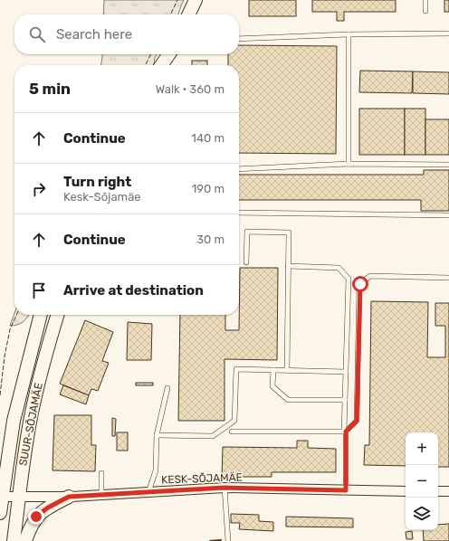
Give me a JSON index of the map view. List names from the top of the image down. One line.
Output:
{"streets":{"main road":["SUUR-SÕJAMÄE"],"street":["KESK-SÕJAMÄE"]},"crossings":[["SUUR-SÕJAMÄE","KESK-SÕJAMÄE"]],"page":{"search":"Search here","heading":["5 min","Walk · 360 m"],"list":[["Continue","140 m"],["Turn right","Kesk-Sõjamäe","190 m"],["Continue","30 m"],"Arrive at destination"],"map_buttons":["+","−"]}}
